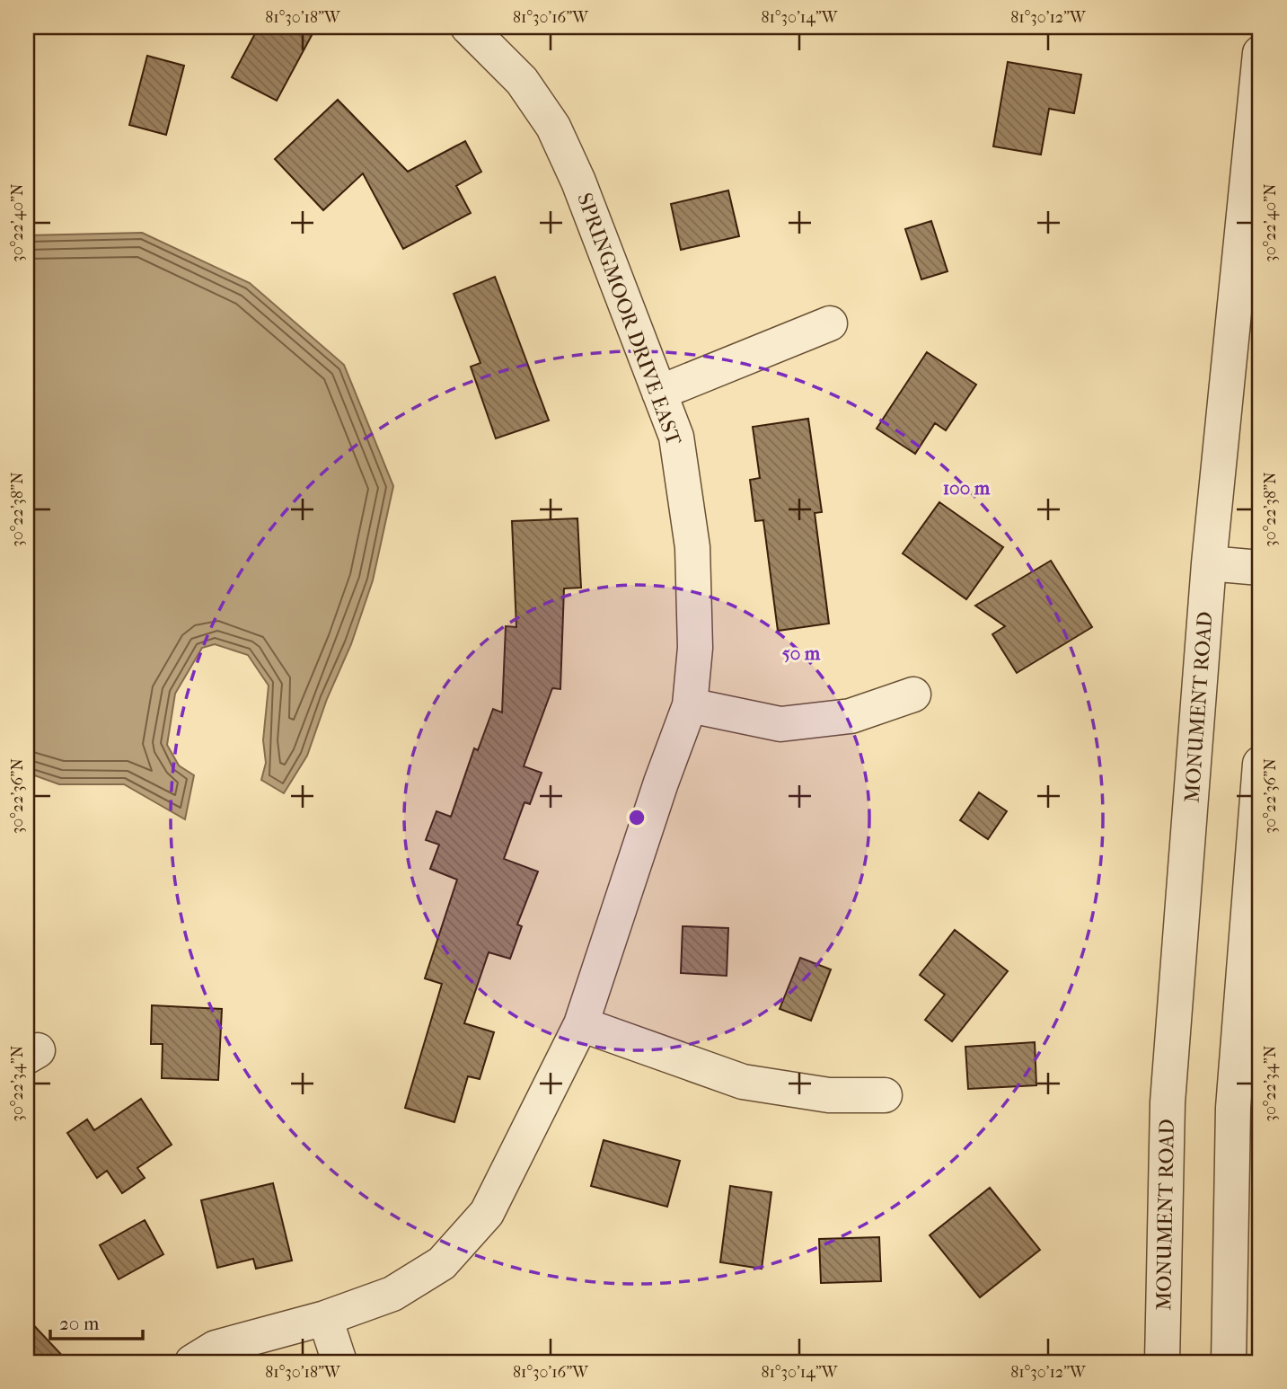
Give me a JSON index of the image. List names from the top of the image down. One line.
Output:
{"streets":{"street":["SPRINGMOOR DRIVE EAST","MONUMENT ROAD"]},"scale_bar":"20 m","coordinates":["81°30'18\"W","81°30'16\"W","81°30'14\"W","81°30'12\"W","30°22'40\"N","30°22'38\"N","30°22'36\"N","30°22'34\"N"],"rings":["100 m","50 m"]}
